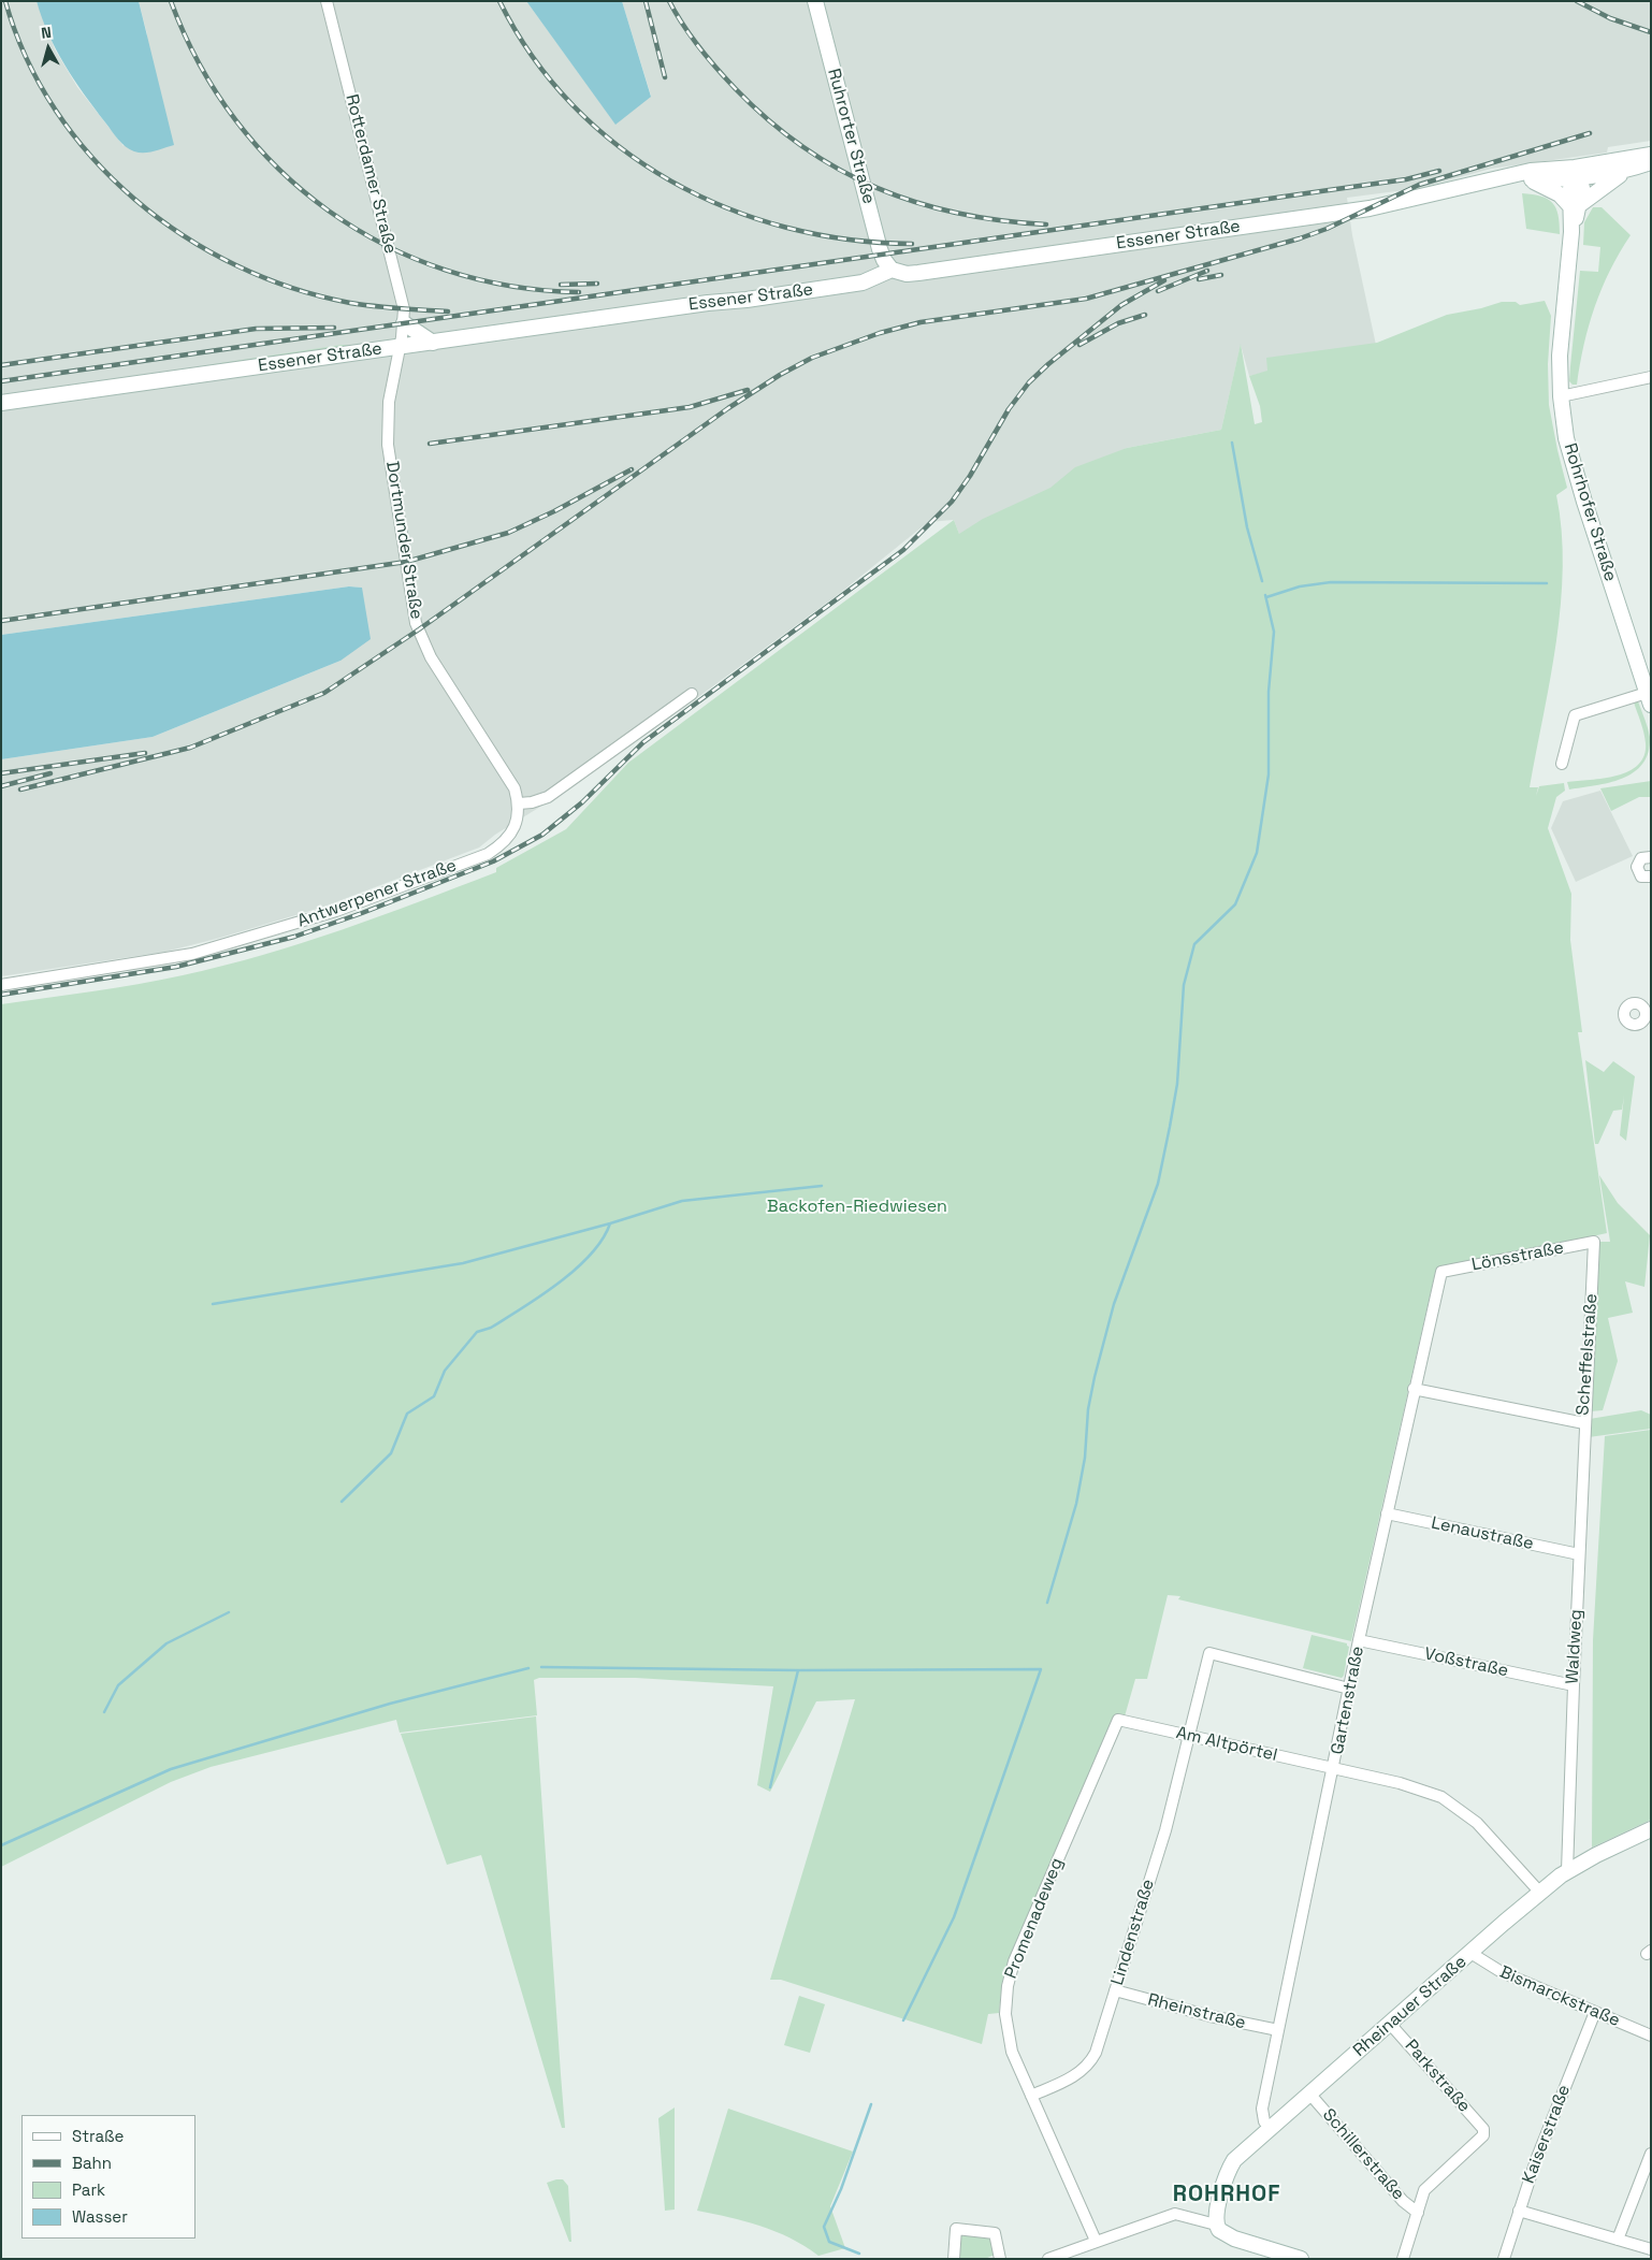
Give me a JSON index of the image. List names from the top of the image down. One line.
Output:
{"streets":{"street":["Ruhrorter Straße","Rotterdamer Straße","Essener Straße","Rohrhofer Straße","Dortmunder Straße","Antwerpener Straße","Lönsstraße","Scheffelstraße","Lenaustraße","Waldweg","Voßstraße","Gartenstraße","Am Altpörtel","Promenadeweg","Lindenstraße","Bismarckstraße","Rheinauer Straße","Rheinstraße","Parkstraße","Kaiserstraße","Schillerstraße"]},"crossings":[["Ruhrorter Straße","Essener Straße"],["Rotterdamer Straße","Essener Straße"],["Rotterdamer Straße","Dortmunder Straße"],["Essener Straße","Rohrhofer Straße"],["Essener Straße","Dortmunder Straße"],["Dortmunder Straße","Antwerpener Straße"],["Lönsstraße","Scheffelstraße"],["Lönsstraße","Gartenstraße"],["Scheffelstraße","Waldweg"],["Scheffelstraße","Gartenstraße"],["Lenaustraße","Waldweg"],["Lenaustraße","Gartenstraße"],["Waldweg","Voßstraße"],["Waldweg","Rheinauer Straße"],["Voßstraße","Gartenstraße"],["Gartenstraße","Am Altpörtel"],["Gartenstraße","Lindenstraße"],["Gartenstraße","Rheinauer Straße"],["Gartenstraße","Rheinstraße"],["Am Altpörtel","Promenadeweg"],["Am Altpörtel","Lindenstraße"],["Am Altpörtel","Rheinauer Straße"],["Promenadeweg","Lindenstraße"],["Lindenstraße","Rheinstraße"],["Bismarckstraße","Rheinauer Straße"],["Bismarckstraße","Kaiserstraße"],["Rheinauer Straße","Parkstraße"],["Rheinauer Straße","Schillerstraße"],["Parkstraße","Schillerstraße"]],"districts":["ROHRHOF"],"parks":["Backofen-Riedwiesen"],"legend":["Straße","Bahn","Park","Wasser"],"north":"top"}
